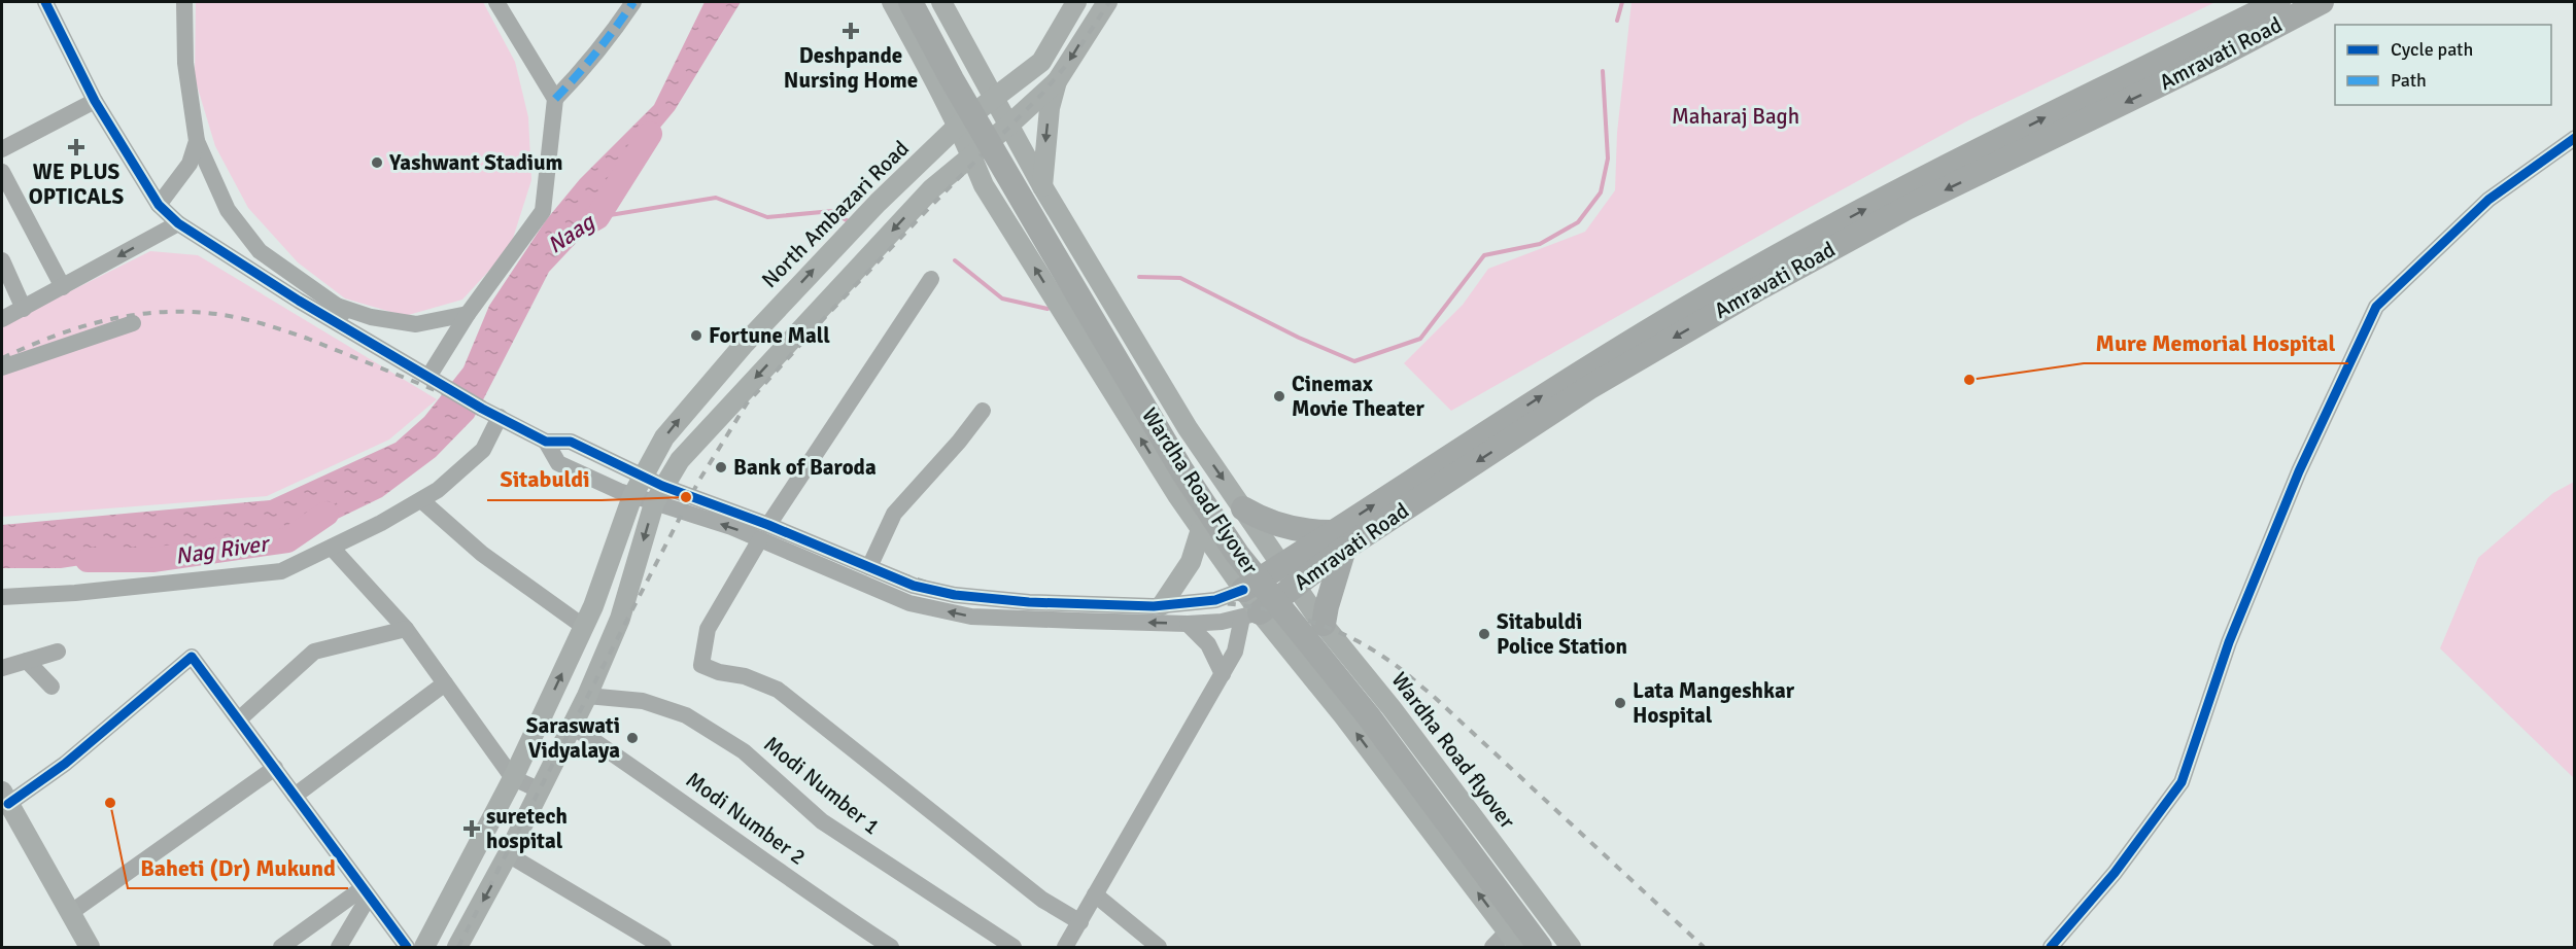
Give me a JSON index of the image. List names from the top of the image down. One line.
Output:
{"streets":{"highway":["Amravati Road","Wardha Road Flyover"],"main road":["North Ambazari Road","Wardha Road flyover"],"street":["Modi Number 1","Modi Number 2"]},"crossings":[["Amravati Road","Wardha Road flyover"],["North Ambazari Road","Wardha Road flyover"]],"water":["Naag","Nag River"],"parks":["Maharaj Bagh"],"places":{"health":["Deshpande Nursing Home","WE PLUS OPTICALS","suretech hospital"],"other":["Yashwant Stadium","Fortune Mall","Mure Memorial Hospital","Cinemax Movie Theater","Bank of Baroda","Sitabuldi","Sitabuldi Police Station","Lata Mangeshkar Hospital","Saraswati Vidyalaya","Baheti (Dr) Mukund"]},"legend":["Cycle path","Path"]}
